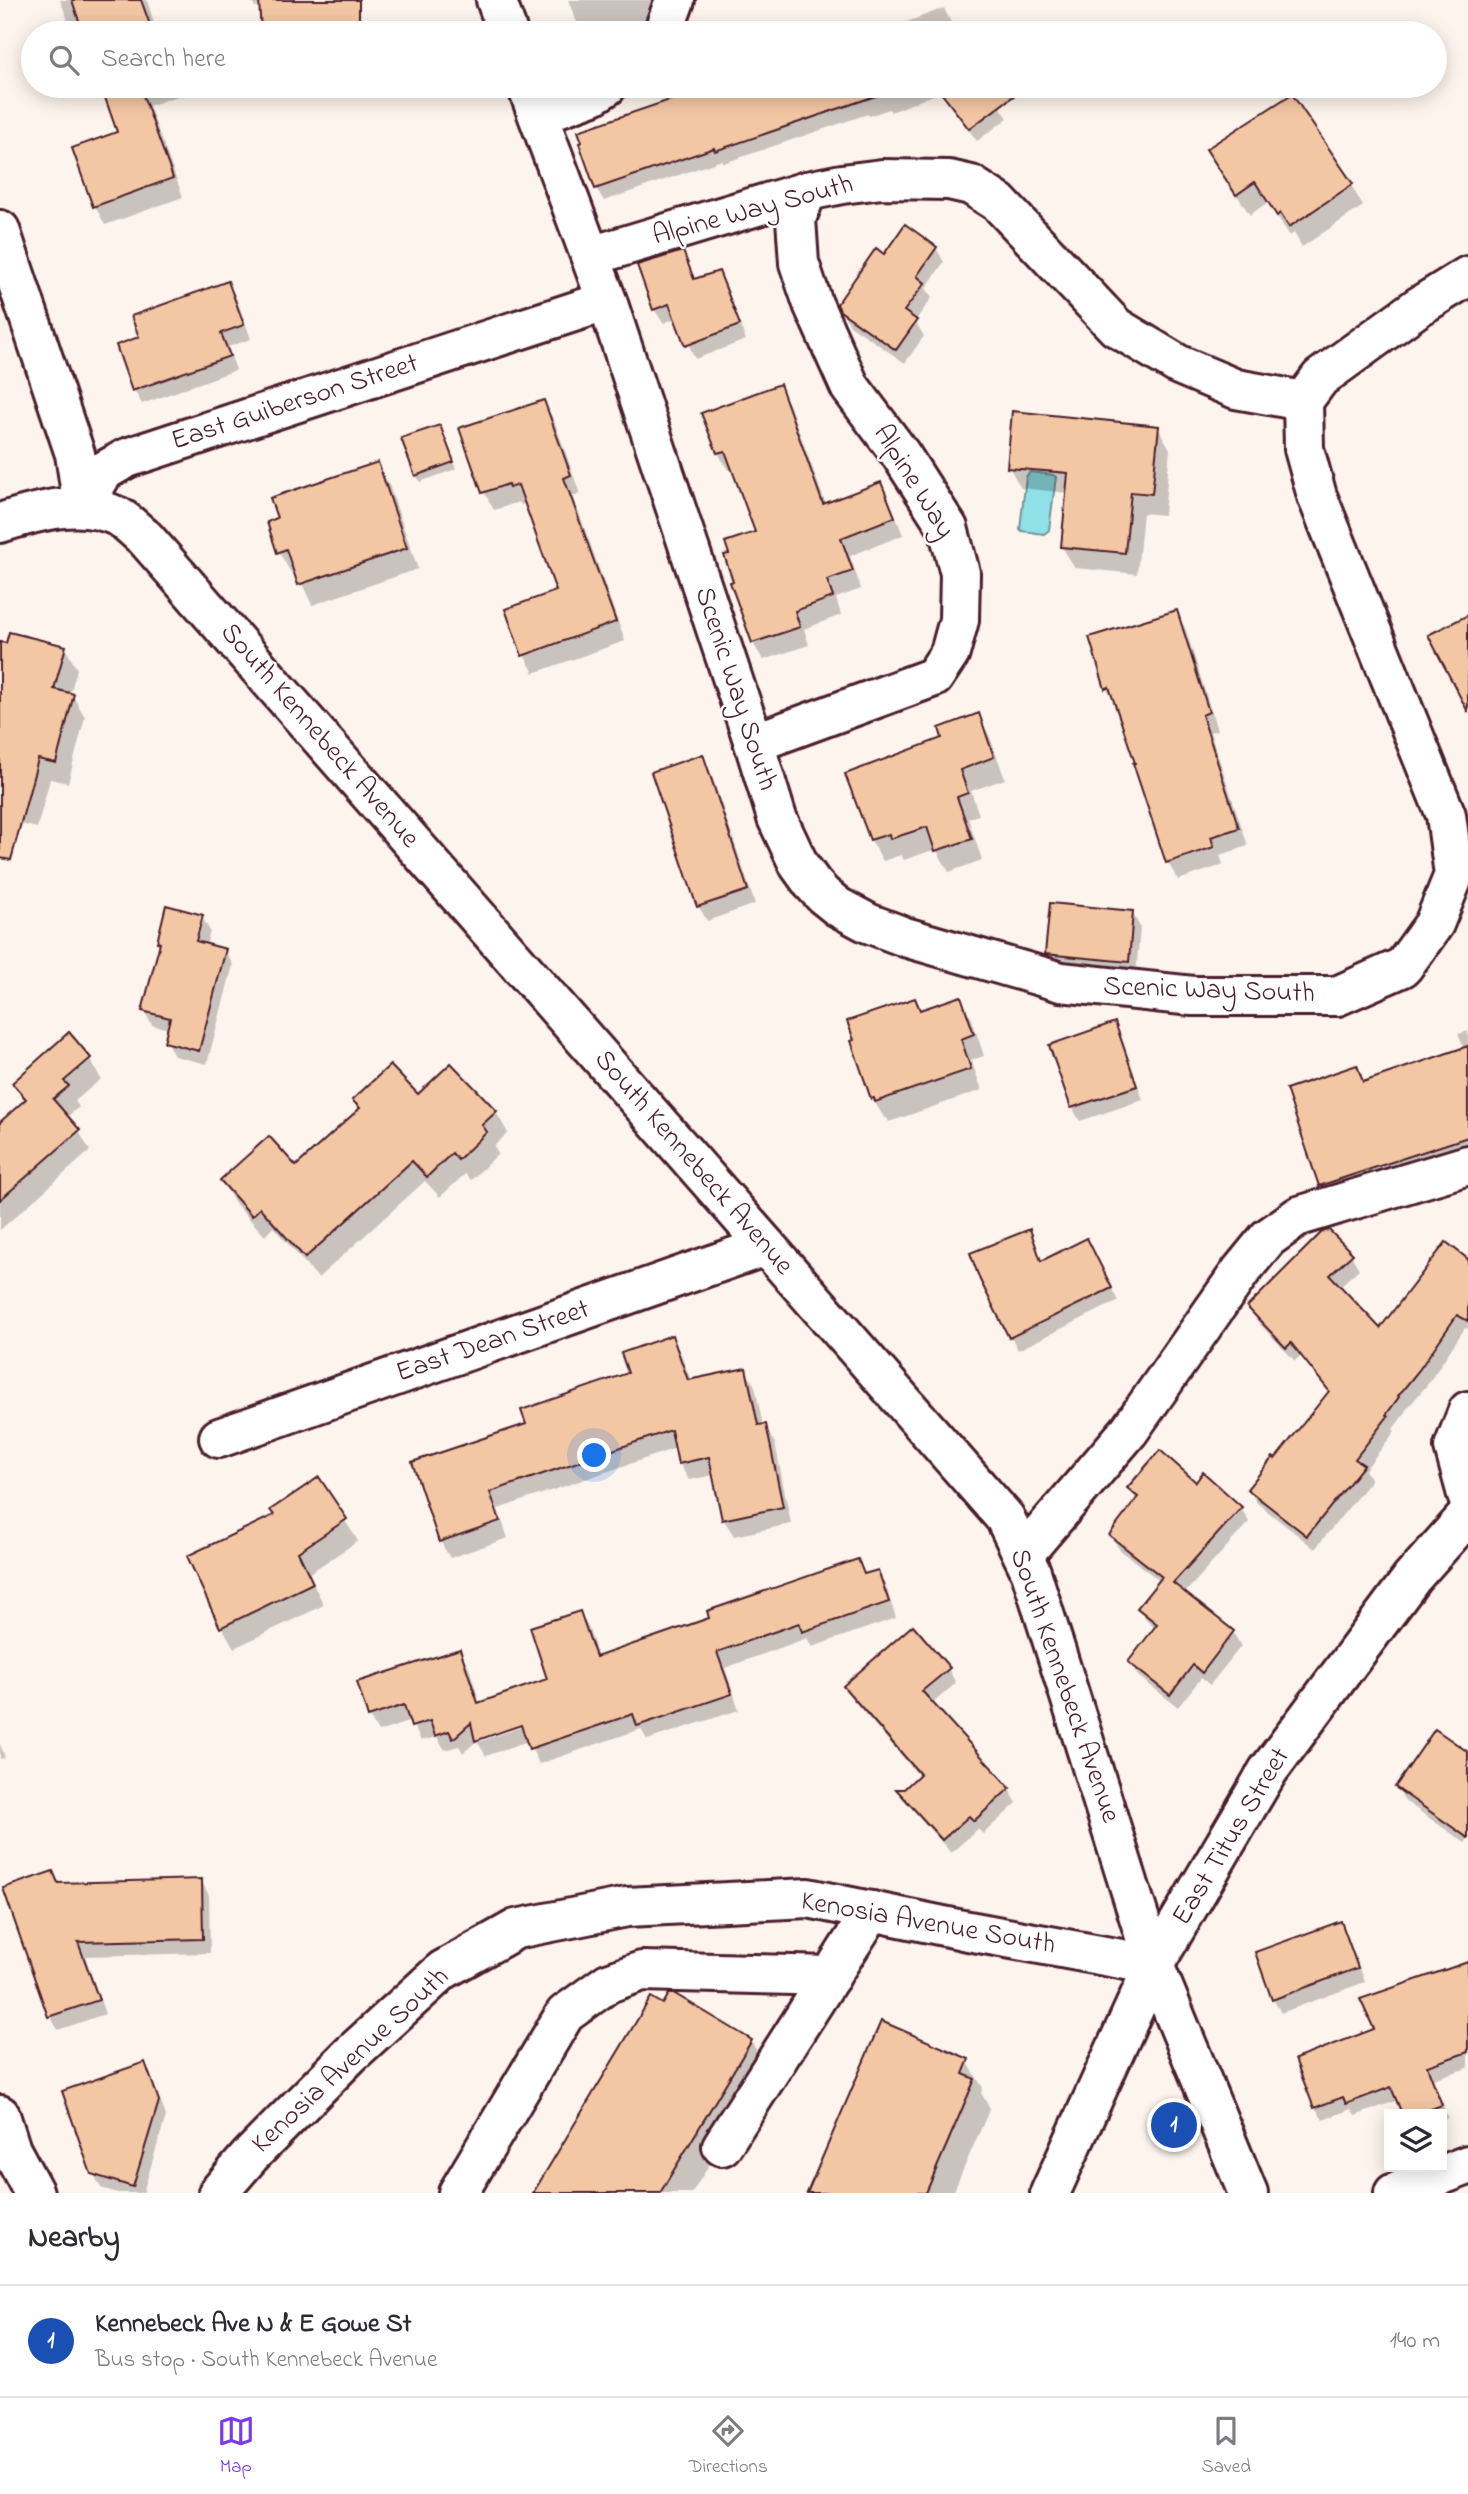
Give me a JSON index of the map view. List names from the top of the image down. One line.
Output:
{"streets":{"street":["Alpine Way South","East Guiberson Street","Alpine Way","Scenic Way South","South Kennebeck Avenue","East Dean Street","East Titus Street","Kenosia Avenue South"]},"crossings":[["Alpine Way South","Alpine Way"],["Alpine Way South","Scenic Way South"],["East Guiberson Street","Scenic Way South"],["East Guiberson Street","South Kennebeck Avenue"],["Alpine Way","Scenic Way South"],["South Kennebeck Avenue","East Dean Street"],["South Kennebeck Avenue","East Titus Street"],["South Kennebeck Avenue","Kenosia Avenue South"],["East Titus Street","Kenosia Avenue South"]],"page":{"search":"Search here","pins":"1","heading":"Nearby","list":[{"mark":"1","name":"Kennebeck Ave N & E Gowe St","note":"Bus stop · South Kennebeck Avenue","value":"140 m"}],"nav":["Map","Directions","Saved"]}}
